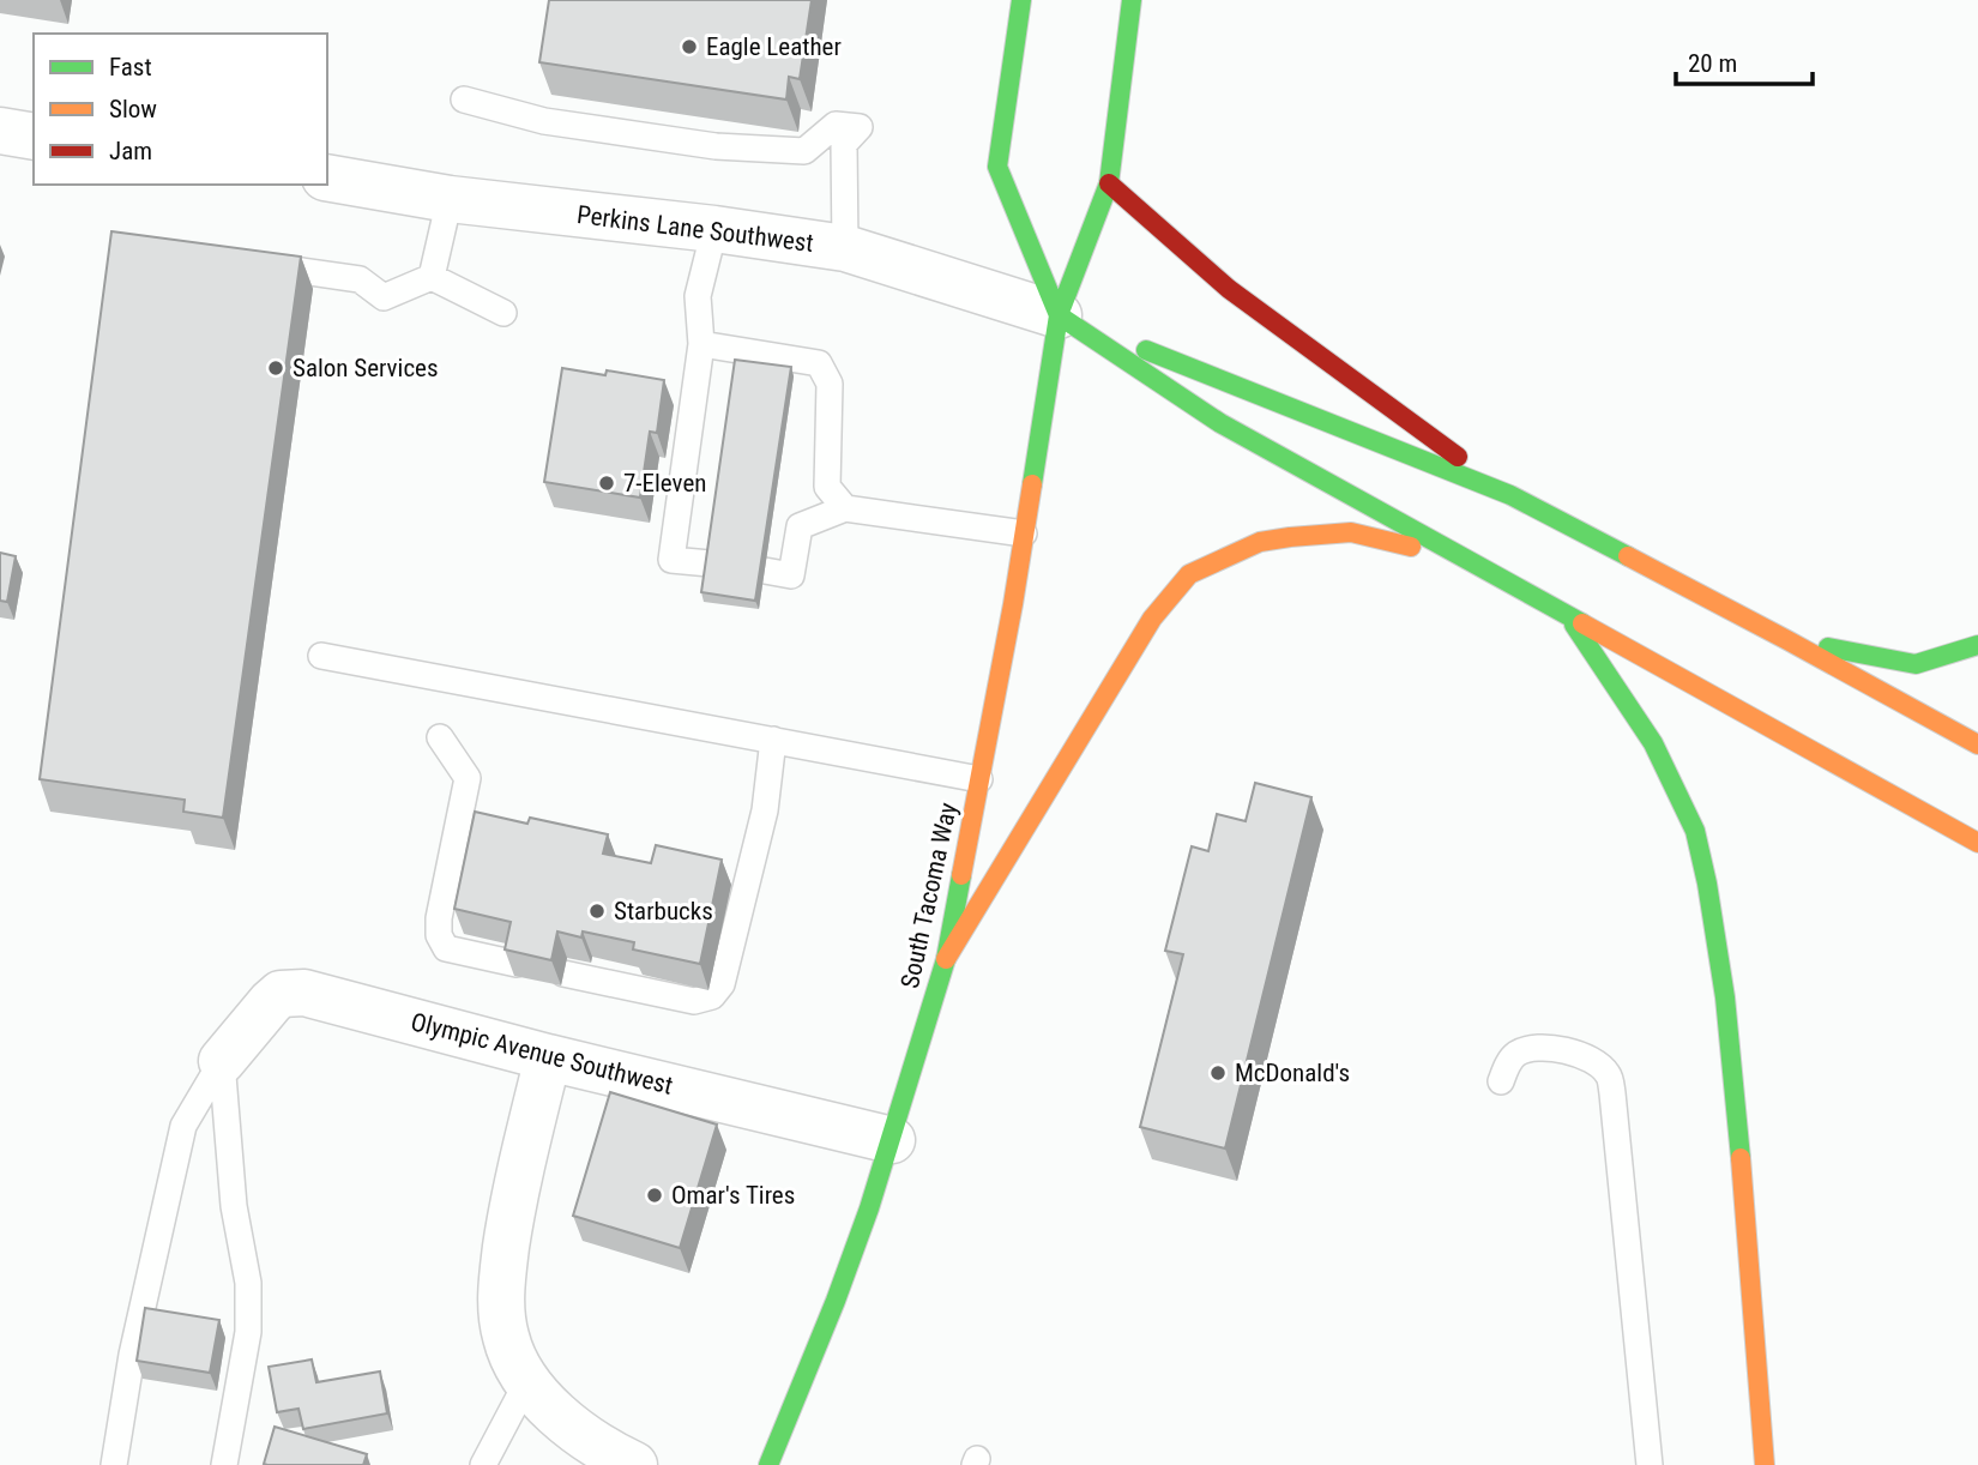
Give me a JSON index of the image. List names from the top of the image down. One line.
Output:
{"streets":{"main road":["South Tacoma Way"],"street":["Perkins Lane Southwest","Olympic Avenue Southwest"]},"crossings":[["Perkins Lane Southwest","South Tacoma Way"],["South Tacoma Way","Olympic Avenue Southwest"]],"places":["Eagle Leather","Salon Services","7-Eleven","Starbucks","McDonald's","Omar's Tires"],"legend":["Fast","Slow","Jam"],"scale_bar":"20 m"}
